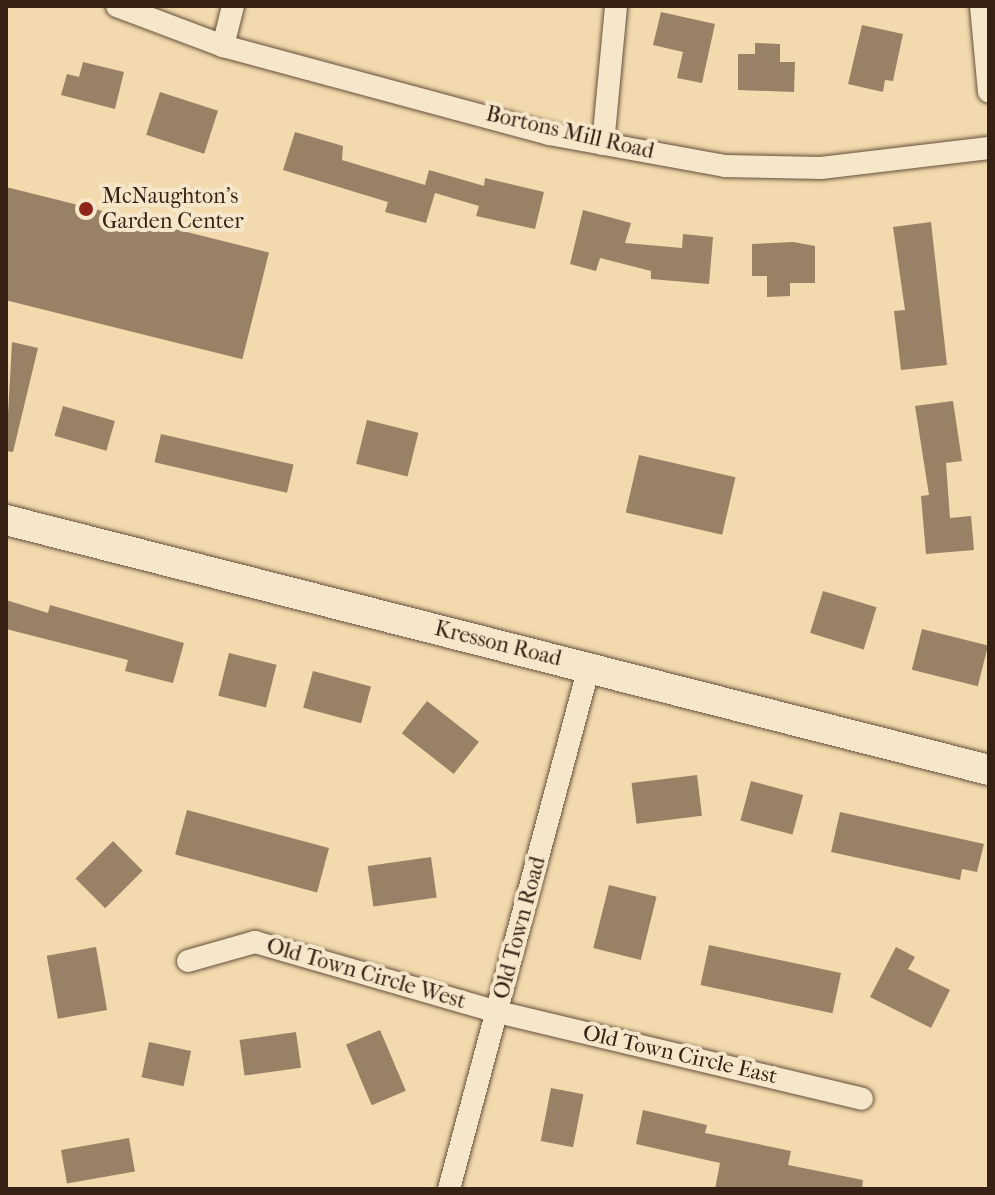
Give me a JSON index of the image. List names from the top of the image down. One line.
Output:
{"streets":{"street":["Bortons Mill Road","Kresson Road","Old Town Road","Old Town Circle West","Old Town Circle East"]},"crossings":[["Kresson Road","Old Town Road"],["Old Town Road","Old Town Circle West"],["Old Town Road","Old Town Circle East"],["Old Town Circle West","Old Town Circle East"]],"places":["McNaughton's Garden Center"]}
